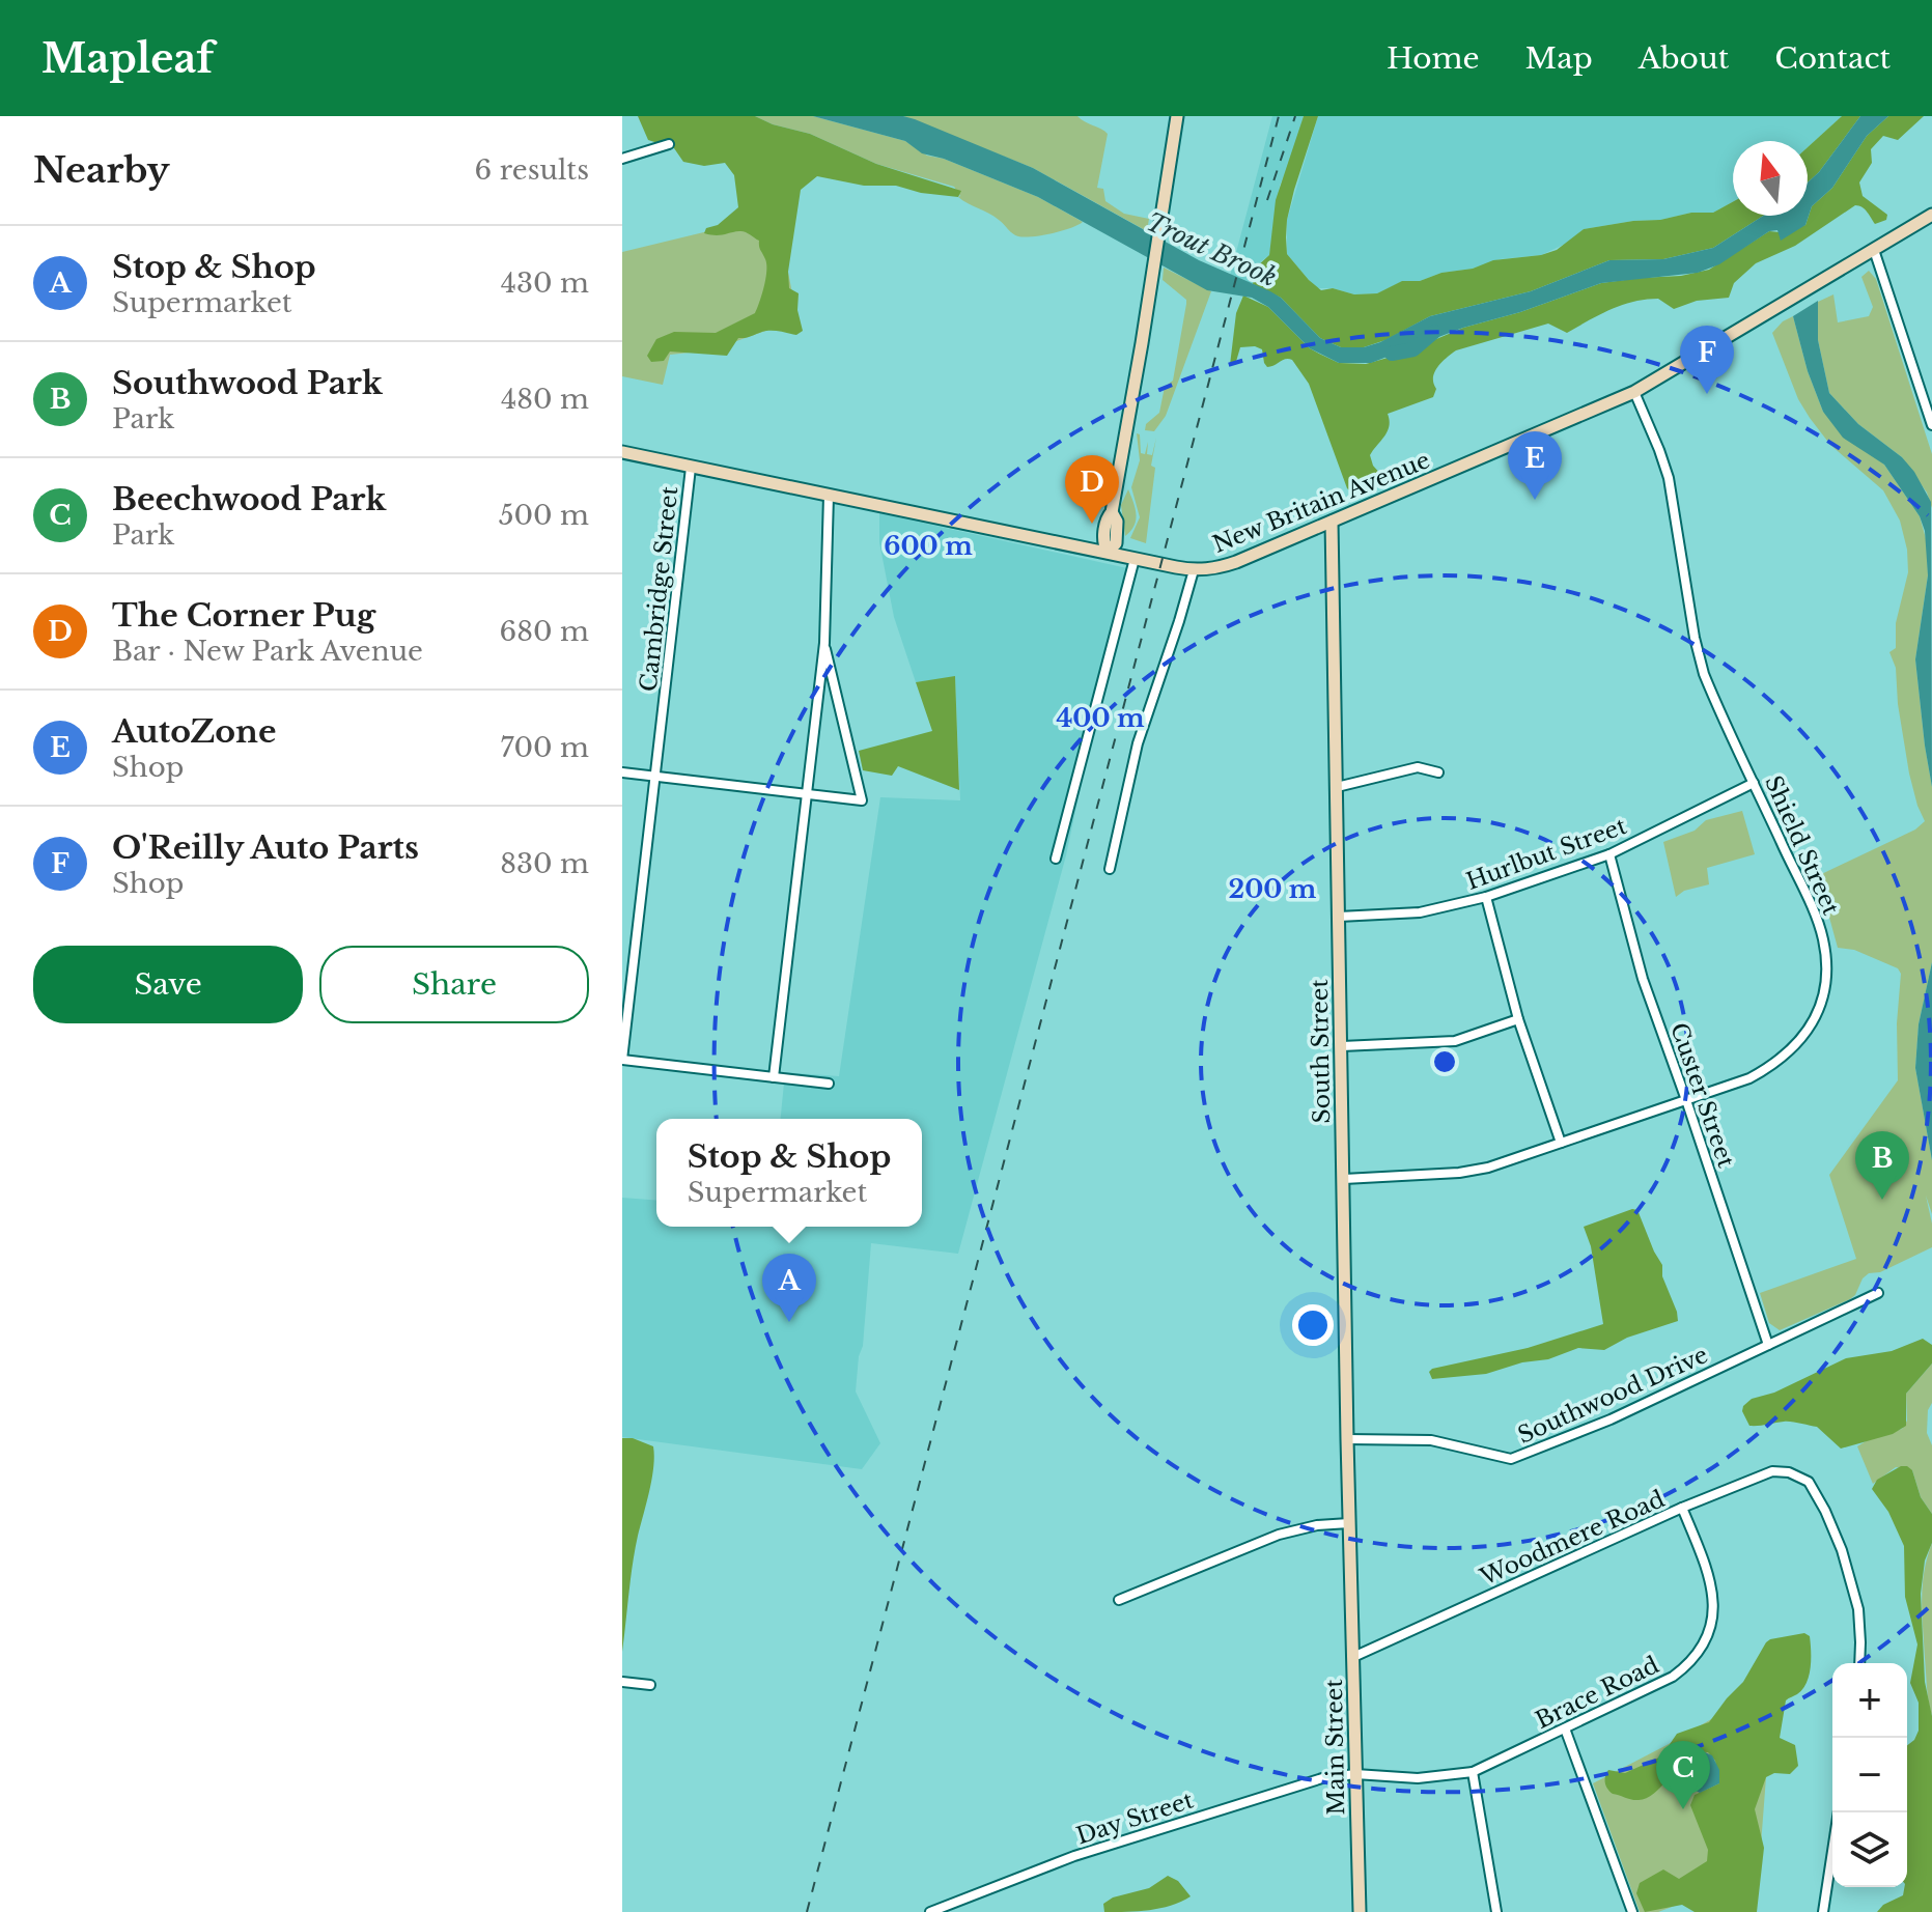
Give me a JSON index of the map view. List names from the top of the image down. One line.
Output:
{"streets":{"main road":["New Britain Avenue","South Street","Main Street"],"street":["Cambridge Street","Shield Street","Hurlbut Street","Custer Street","Southwood Drive","Woodmere Road","Brace Road","Day Street"]},"crossings":[["New Britain Avenue","Cambridge Street"],["New Britain Avenue","Shield Street"],["New Britain Avenue","South Street"],["Shield Street","Hurlbut Street"],["Shield Street","South Street"],["Shield Street","Custer Street"],["Hurlbut Street","South Street"],["Hurlbut Street","Custer Street"],["South Street","Southwood Drive"],["South Street","Main Street"],["Custer Street","Southwood Drive"],["Woodmere Road","Brace Road"],["Woodmere Road","Main Street"],["Brace Road","Main Street"],["Brace Road","Day Street"],["Main Street","Day Street"]],"water":["Trout Brook"],"north":"top","page":{"header":"Mapleaf","nav":["Home","Map","About","Contact"],"heading":["Nearby","6 results"],"list":[{"mark":"A","name":"Stop & Shop","note":"Supermarket","value":"430 m"},{"mark":"B","name":"Southwood Park","note":"Park","value":"480 m"},{"mark":"C","name":"Beechwood Park","note":"Park","value":"500 m"},{"mark":"D","name":"The Corner Pug","note":"Bar · New Park Avenue","value":"680 m"},{"mark":"E","name":"AutoZone","note":"Shop","value":"700 m"},{"mark":"F","name":"O'Reilly Auto Parts","note":"Shop","value":"830 m"}],"pins":["F","E","D","B","A","C"],"buttons":["Save","Share"],"popup":["Stop & Shop","Supermarket"],"map_buttons":["+","−"]},"rings":["600 m","400 m","200 m"]}
